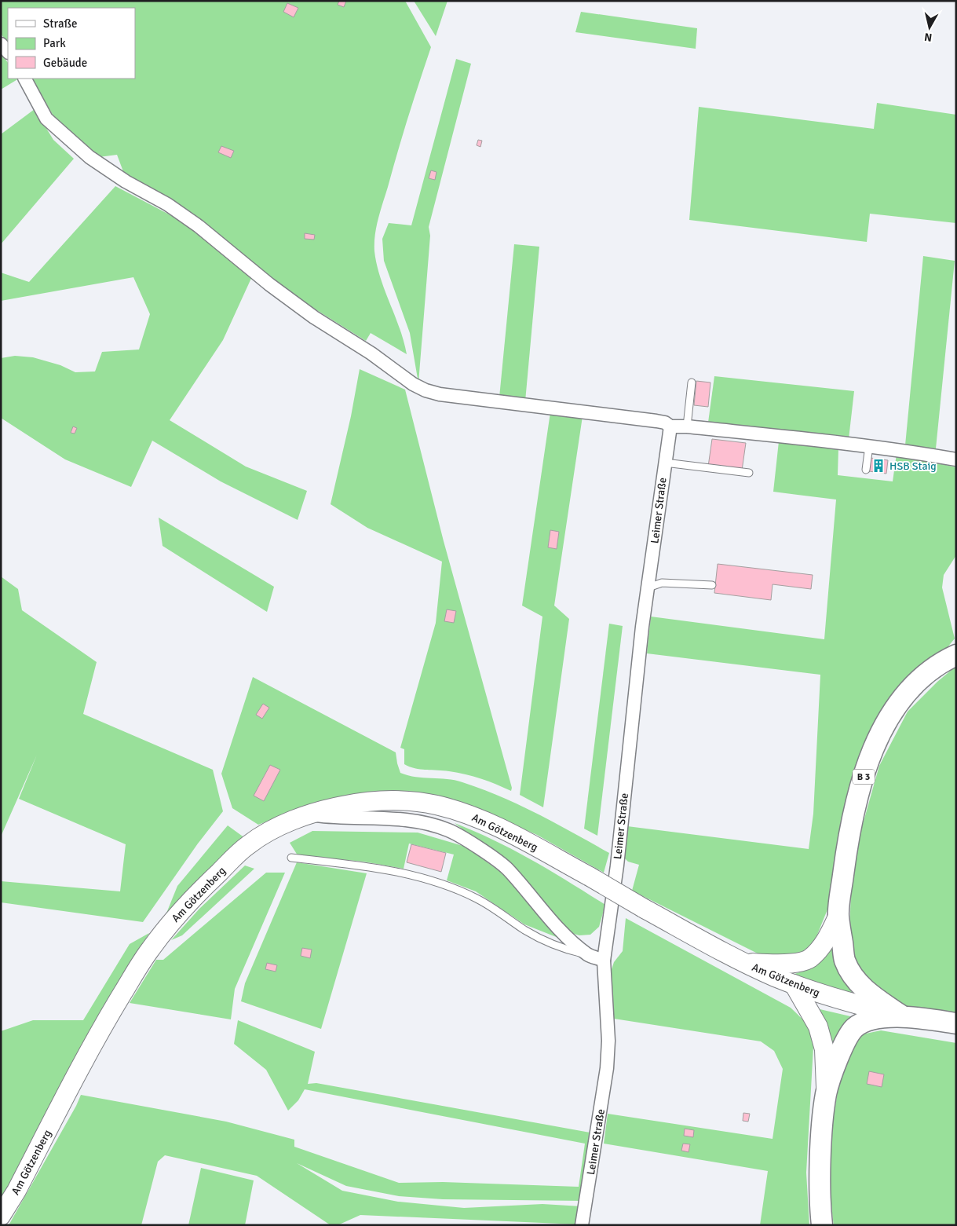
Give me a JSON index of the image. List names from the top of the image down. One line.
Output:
{"streets":{"main road":["B 3"],"street":["Leimer Straße","Am Götzenberg"]},"places":{"building":["HSB Staig"]},"legend":["Straße","Park","Gebäude"],"north":"bottom"}
